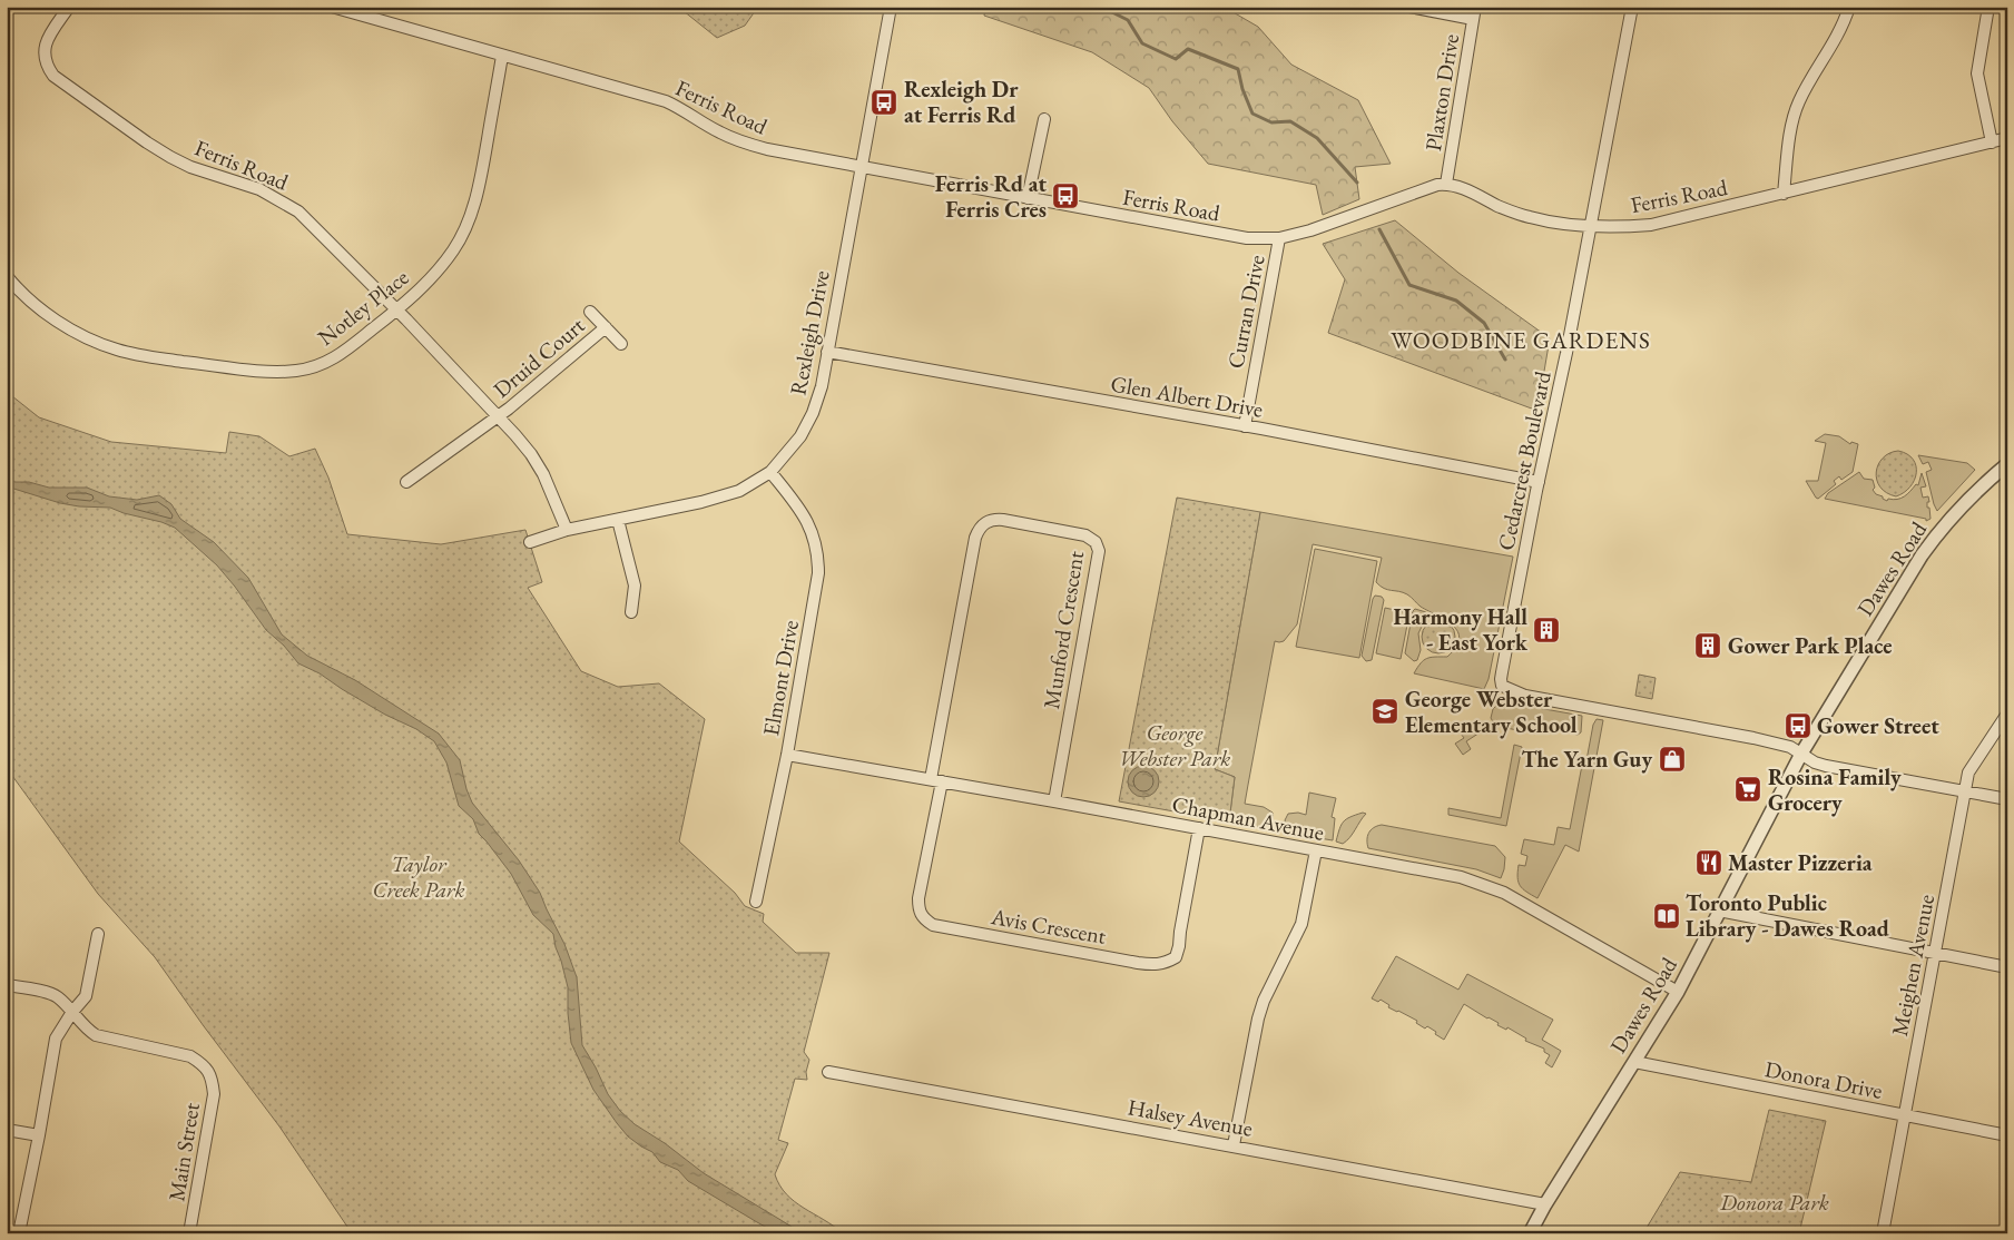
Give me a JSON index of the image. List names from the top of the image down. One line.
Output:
{"streets":{"street":["Plaxton Drive","Ferris Road","Notley Place","Curran Drive","Rexleigh Drive","Druid Court","Glen Albert Drive","Cedarcrest Boulevard","Dawes Road","Munford Crescent","Elmont Drive","Chapman Avenue","Avis Crescent","Meighen Avenue","Donora Drive","Halsey Avenue","Main Street"]},"crossings":[["Plaxton Drive","Ferris Road"],["Ferris Road","Notley Place"],["Ferris Road","Curran Drive"],["Ferris Road","Rexleigh Drive"],["Ferris Road","Druid Court"],["Ferris Road","Cedarcrest Boulevard"],["Curran Drive","Glen Albert Drive"],["Rexleigh Drive","Glen Albert Drive"],["Rexleigh Drive","Elmont Drive"],["Glen Albert Drive","Cedarcrest Boulevard"],["Cedarcrest Boulevard","Dawes Road"],["Dawes Road","Chapman Avenue"],["Dawes Road","Donora Drive"],["Dawes Road","Halsey Avenue"],["Munford Crescent","Chapman Avenue"],["Munford Crescent","Avis Crescent"],["Elmont Drive","Chapman Avenue"],["Chapman Avenue","Avis Crescent"],["Meighen Avenue","Donora Drive"]],"districts":["WOODBINE GARDENS"],"parks":["George Webster Park","Taylor Creek Park","Donora Park"],"places":{"bus stop":["Rexleigh Dr at Ferris Rd","Ferris Rd at Ferris Cres","Gower Street"],"building":["Harmony Hall - East York","Gower Park Place"],"school or university":["George Webster Elementary School"],"shop":["The Yarn Guy"],"supermarket":["Rosina Family Grocery"],"restaurant":["Master Pizzeria"],"library":["Toronto Public Library - Dawes Road"]}}
